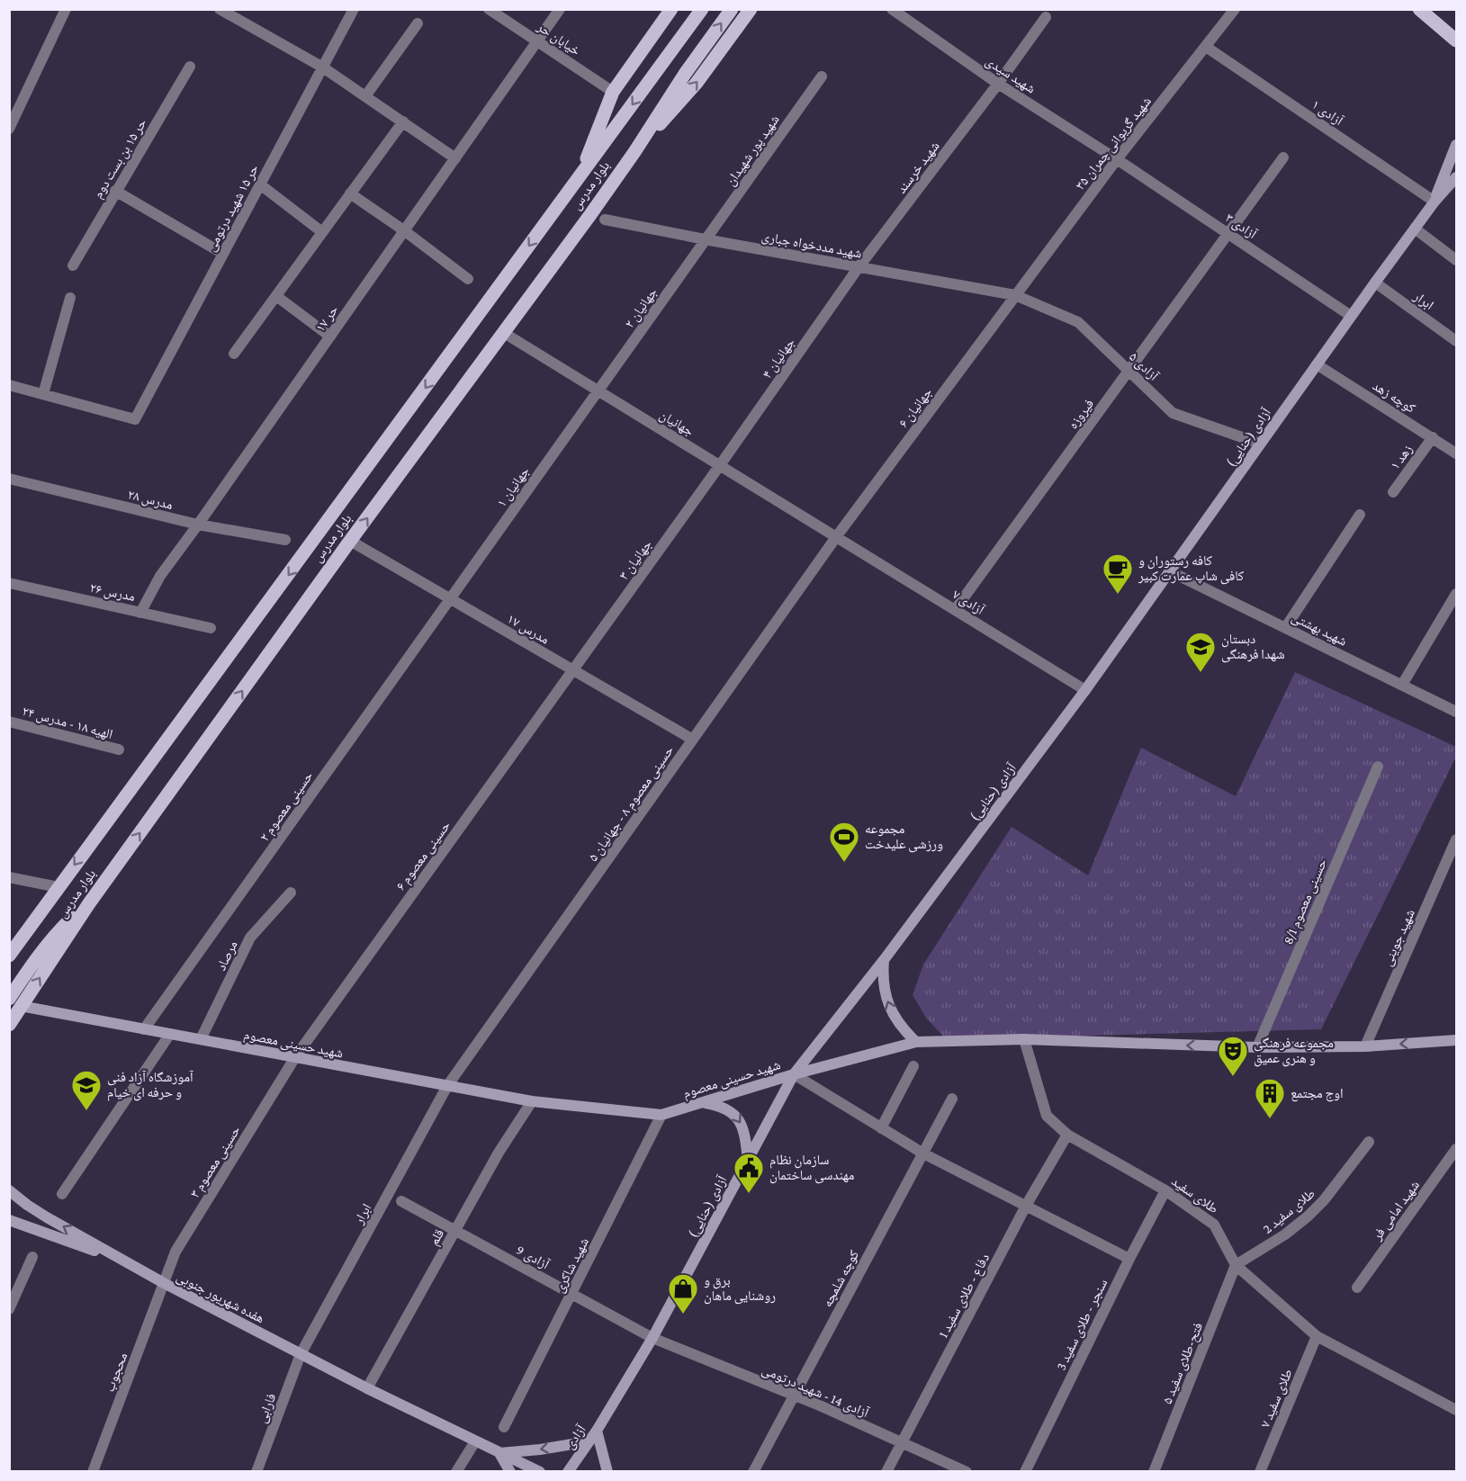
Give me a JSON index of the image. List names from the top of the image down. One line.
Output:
{"streets":{"main road":["بلوار مدرس","آزادی (حنایی)","شهید حسینی معصوم","هفده شهریور جنوبی","آزادی"],"street":["خیابان حر","شهید سیدی","آزادی ۱","شهید گریوانی چمران ۳۵","شهید پور شهیدان","حر ۱۵ بن بست دوم","شهید خرسند","حر ۱۵ شهید درتومی","آزادی ۳","شهید مددخواه جباری","ابرار","جهانیان ۲","حر ۱۷","جهانیان ۴","آزادی ۵","کوچه زهد","جهانیان ۶","فیروزه","جهانیان","زهد ۱","جهانیان ۱","مدرس ۲۸","جهانیان ۳","مدرس ۲۶","آزادی ۷","مدرس ۱۷","شهید بهشتی","الهیه ۱۸ - مدرس ۲۴","حسینی معصوم ۸ - جهانیان ۵","حسینی معصوم ۲","حسینی معصوم ۶","حسینی معصوم 8/1","شهید جوینی","مرصاد","حسینی معصوم ۳","طلای سفید","شهید امامی فر","طلای سفید 2","قلم","آزادی 9","شهید شاکری","کوچه شلمچه","دفاع - طلای سفید 1","سنجر - طلای سفید 3","فتح-طلای سفید ۵","محجوب","آزادی 14 - شهید درتومی","طلای سفید ۷","فارابی"]},"crossings":[["خیابان حر","حر ۱۷"],["شهید سیدی","شهید گریوانی چمران ۳۵"],["شهید سیدی","شهید خرسند"],["شهید سیدی","آزادی ۳"],["آزادی ۱","شهید گریوانی چمران ۳۵"],["آزادی ۱","آزادی (حنایی)"],["شهید گریوانی چمران ۳۵","آزادی ۳"],["شهید گریوانی چمران ۳۵","شهید مددخواه جباری"],["شهید گریوانی چمران ۳۵","آزادی ۵"],["شهید گریوانی چمران ۳۵","جهانیان ۶"],["شهید پور شهیدان","شهید مددخواه جباری"],["شهید پور شهیدان","جهانیان ۲"],["شهید خرسند","شهید مددخواه جباری"],["شهید خرسند","جهانیان ۴"],["بلوار مدرس","جهانیان"],["بلوار مدرس","مدرس ۱۷"],["بلوار مدرس","شهید حسینی معصوم"],["آزادی ۳","فیروزه"],["آزادی ۳","آزادی (حنایی)"],["شهید مددخواه جباری","جهانیان ۲"],["شهید مددخواه جباری","جهانیان ۴"],["شهید مددخواه جباری","آزادی ۵"],["شهید مددخواه جباری","جهانیان ۶"],["ابرار","آزادی (حنایی)"],["ابرار","حسینی معصوم ۸ - جهانیان ۵"],["ابرار","شهید حسینی معصوم"],["ابرار","هفده شهریور جنوبی"],["ابرار","فارابی"],["جهانیان ۲","جهانیان"],["جهانیان ۲","جهانیان ۱"],["حر ۱۷","مدرس ۲۸"],["حر ۱۷","مدرس ۲۶"],["جهانیان ۴","جهانیان"],["جهانیان ۴","جهانیان ۳"],["آزادی ۵","جهانیان ۶"],["آزادی ۵","فیروزه"],["آزادی ۵","آزادی (حنایی)"],["کوچه زهد","آزادی (حنایی)"],["کوچه زهد","زهد ۱"],["جهانیان ۶","جهانیان"],["جهانیان ۶","آزادی ۷"],["جهانیان ۶","حسینی معصوم ۸ - جهانیان ۵"],["فیروزه","آزادی ۷"],["جهانیان","جهانیان ۱"],["جهانیان","جهانیان ۳"],["جهانیان","آزادی ۷"],["جهانیان","حسینی معصوم ۸ - جهانیان ۵"],["آزادی (حنایی)","آزادی ۷"],["آزادی (حنایی)","شهید بهشتی"],["آزادی (حنایی)","شهید حسینی معصوم"],["آزادی (حنایی)","آزادی 9"],["آزادی (حنایی)","آزادی 14 - شهید درتومی"],["آزادی (حنایی)","آزادی"],["جهانیان ۱","مدرس ۱۷"],["جهانیان ۱","حسینی معصوم ۲"],["جهانیان ۳","مدرس ۱۷"],["جهانیان ۳","حسینی معصوم ۶"],["آزادی ۷","حسینی معصوم ۸ - جهانیان ۵"],["مدرس ۱۷","حسینی معصوم ۸ - جهانیان ۵"],["مدرس ۱۷","حسینی معصوم ۲"],["مدرس ۱۷","حسینی معصوم ۶"],["حسینی معصوم ۸ - جهانیان ۵","شهید حسینی معصوم"],["حسینی معصوم ۲","شهید حسینی معصوم"],["حسینی معصوم ۶","شهید حسینی معصوم"],["حسینی معصوم ۶","حسینی معصوم ۳"],["حسینی معصوم 8/1","شهید حسینی معصوم"],["شهید جوینی","شهید حسینی معصوم"],["مرصاد","شهید حسینی معصوم"],["شهید حسینی معصوم","حسینی معصوم ۳"],["شهید حسینی معصوم","طلای سفید"],["شهید حسینی معصوم","قلم"],["شهید حسینی معصوم","شهید شاکری"],["حسینی معصوم ۳","هفده شهریور جنوبی"],["حسینی معصوم ۳","محجوب"],["طلای سفید","طلای سفید 2"],["طلای سفید","دفاع - طلای سفید 1"],["طلای سفید","سنجر - طلای سفید 3"],["طلای سفید","فتح-طلای سفید ۵"],["طلای سفید","طلای سفید ۷"],["طلای سفید 2","فتح-طلای سفید ۵"],["قلم","آزادی 9"],["قلم","هفده شهریور جنوبی"],["آزادی 9","شهید شاکری"],["آزادی 9","آزادی 14 - شهید درتومی"],["کوچه شلمچه","آزادی 14 - شهید درتومی"],["دفاع - طلای سفید 1","آزادی 14 - شهید درتومی"],["هفده شهریور جنوبی","محجوب"],["هفده شهریور جنوبی","فارابی"]],"places":{"cafe":["کافه رستوران و کافی شاپ عمارت کبیر"],"school or university":["دبستان شهدا فرهنگی","آموزشگاه آزاد فنی و حرفه ای خیام"],"sports":["مجموعه ورزشی علیدخت"],"theatre":["مجموعه فرهنگی و هنری عمیق"],"building":["اوج مجتمع"],"public building":["سازمان نظام مهندسی ساختمان"],"shop":["برق و روشنایی ماهان"]}}
